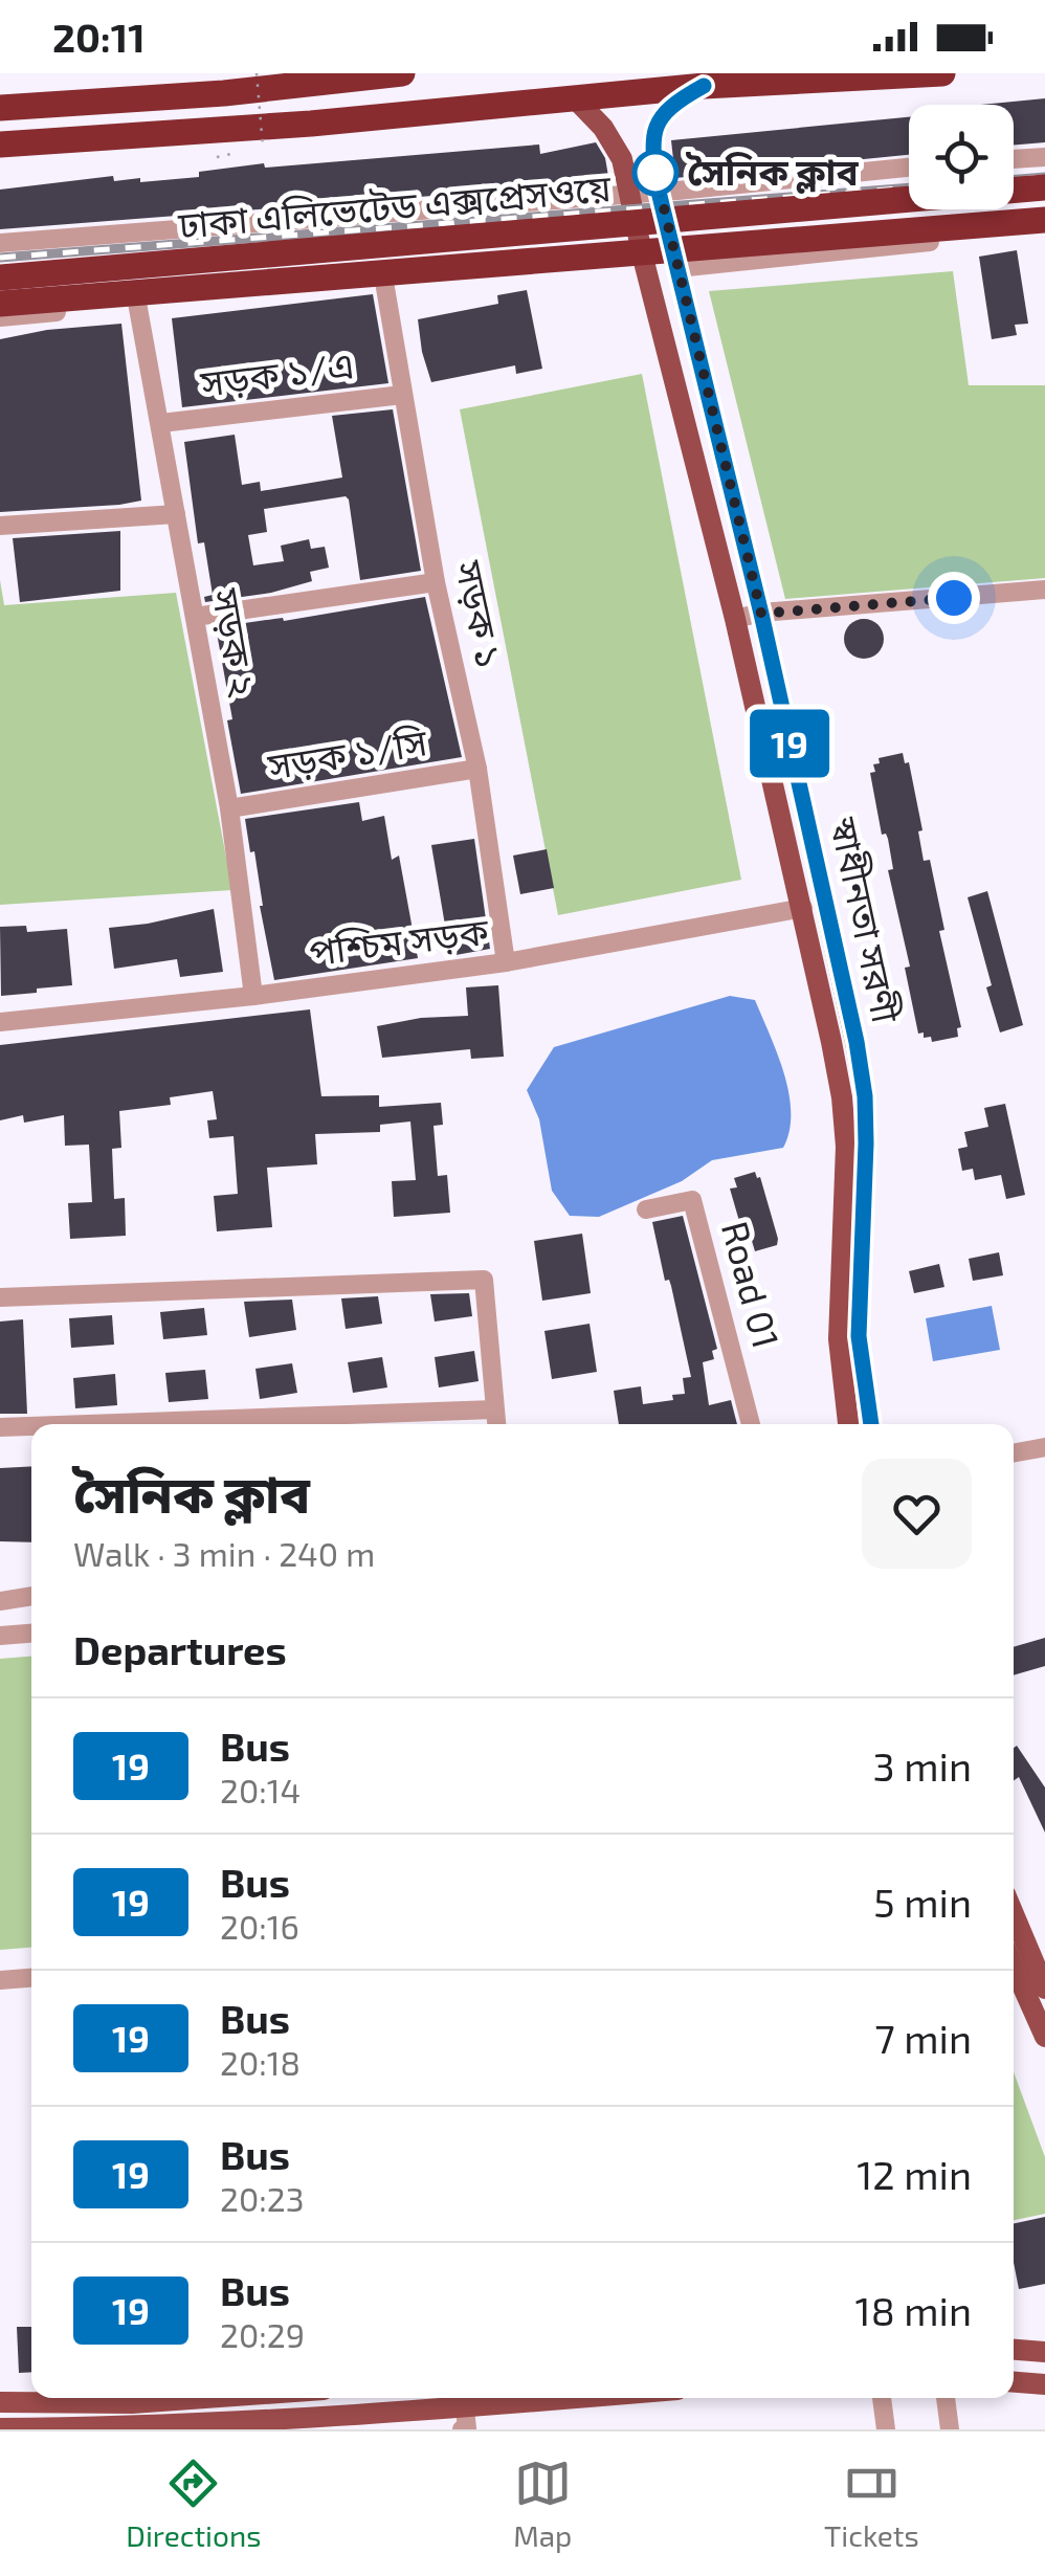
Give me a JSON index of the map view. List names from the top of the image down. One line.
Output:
{"streets":{"highway":["ঢাকা এলিভেটেড এক্সপ্রেসওয়ে"],"main road":["স্বাধীনতা সরণী"],"street":["সড়ক ১/এ","সড়ক ১","সড়ক ২","সড়ক ১/সি","পশ্চিম সড়ক","Road 01"]},"crossings":[["সড়ক ১/এ","সড়ক ১"],["সড়ক ১/এ","সড়ক ২"],["সড়ক ১","সড়ক ১/সি"],["সড়ক ১","পশ্চিম সড়ক"],["সড়ক ২","সড়ক ১/সি"],["সড়ক ২","পশ্চিম সড়ক"],["স্বাধীনতা সরণী","পশ্চিম সড়ক"]],"places":["সৈনিক ক্লাব"],"lines":["bus line 19"],"page":{"status":"20:11","on_map":"19","heading":[["সৈনিক ক্লাব","Walk · 3 min · 240 m"],"Departures"],"list":[{"mark":"19","name":"Bus","note":"20:14","value":"3 min"},{"mark":"19","name":"Bus","note":"20:16","value":"5 min"},{"mark":"19","name":"Bus","note":"20:18","value":"7 min"},{"mark":"19","name":"Bus","note":"20:23","value":"12 min"},{"mark":"19","name":"Bus","note":"20:29","value":"18 min"}],"tabs":["Directions","Map","Tickets"]}}
